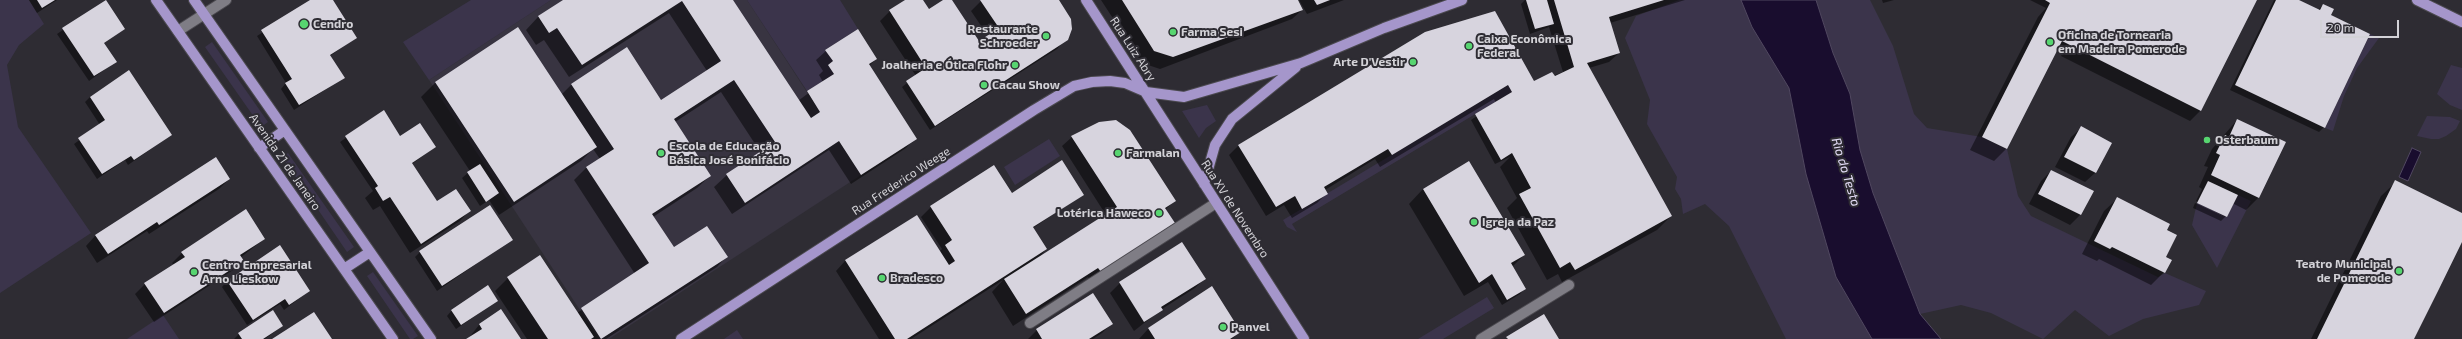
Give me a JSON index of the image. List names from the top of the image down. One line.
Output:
{"streets":{"main road":["Rua Luiz Abry","Avenida 21 de Janeiro","Rua Frederico Weege","Rua XV de Novembro"]},"crossings":[["Rua Luiz Abry","Rua Frederico Weege"],["Rua Luiz Abry","Rua XV de Novembro"],["Rua Frederico Weege","Rua XV de Novembro"]],"water":["Rio do Testo"],"places":["Cendro","Farma Sesi","Restaurante Schroeder","Oficina de Tornearia em Madeira Pomerode","Caixa Econômica Federal","Arte D'Vestir","Joalheria e Ótica Flohr","Cacau Show","Osterbaum","Escola de Educação Básica José Bonifácio","Farmalan","Lotérica Haweco","Igreja da Paz","Teatro Municipal de Pomerode","Centro Empresarial Arno Lieskow","Bradesco","Panvel"],"scale_bar":"20 m"}
